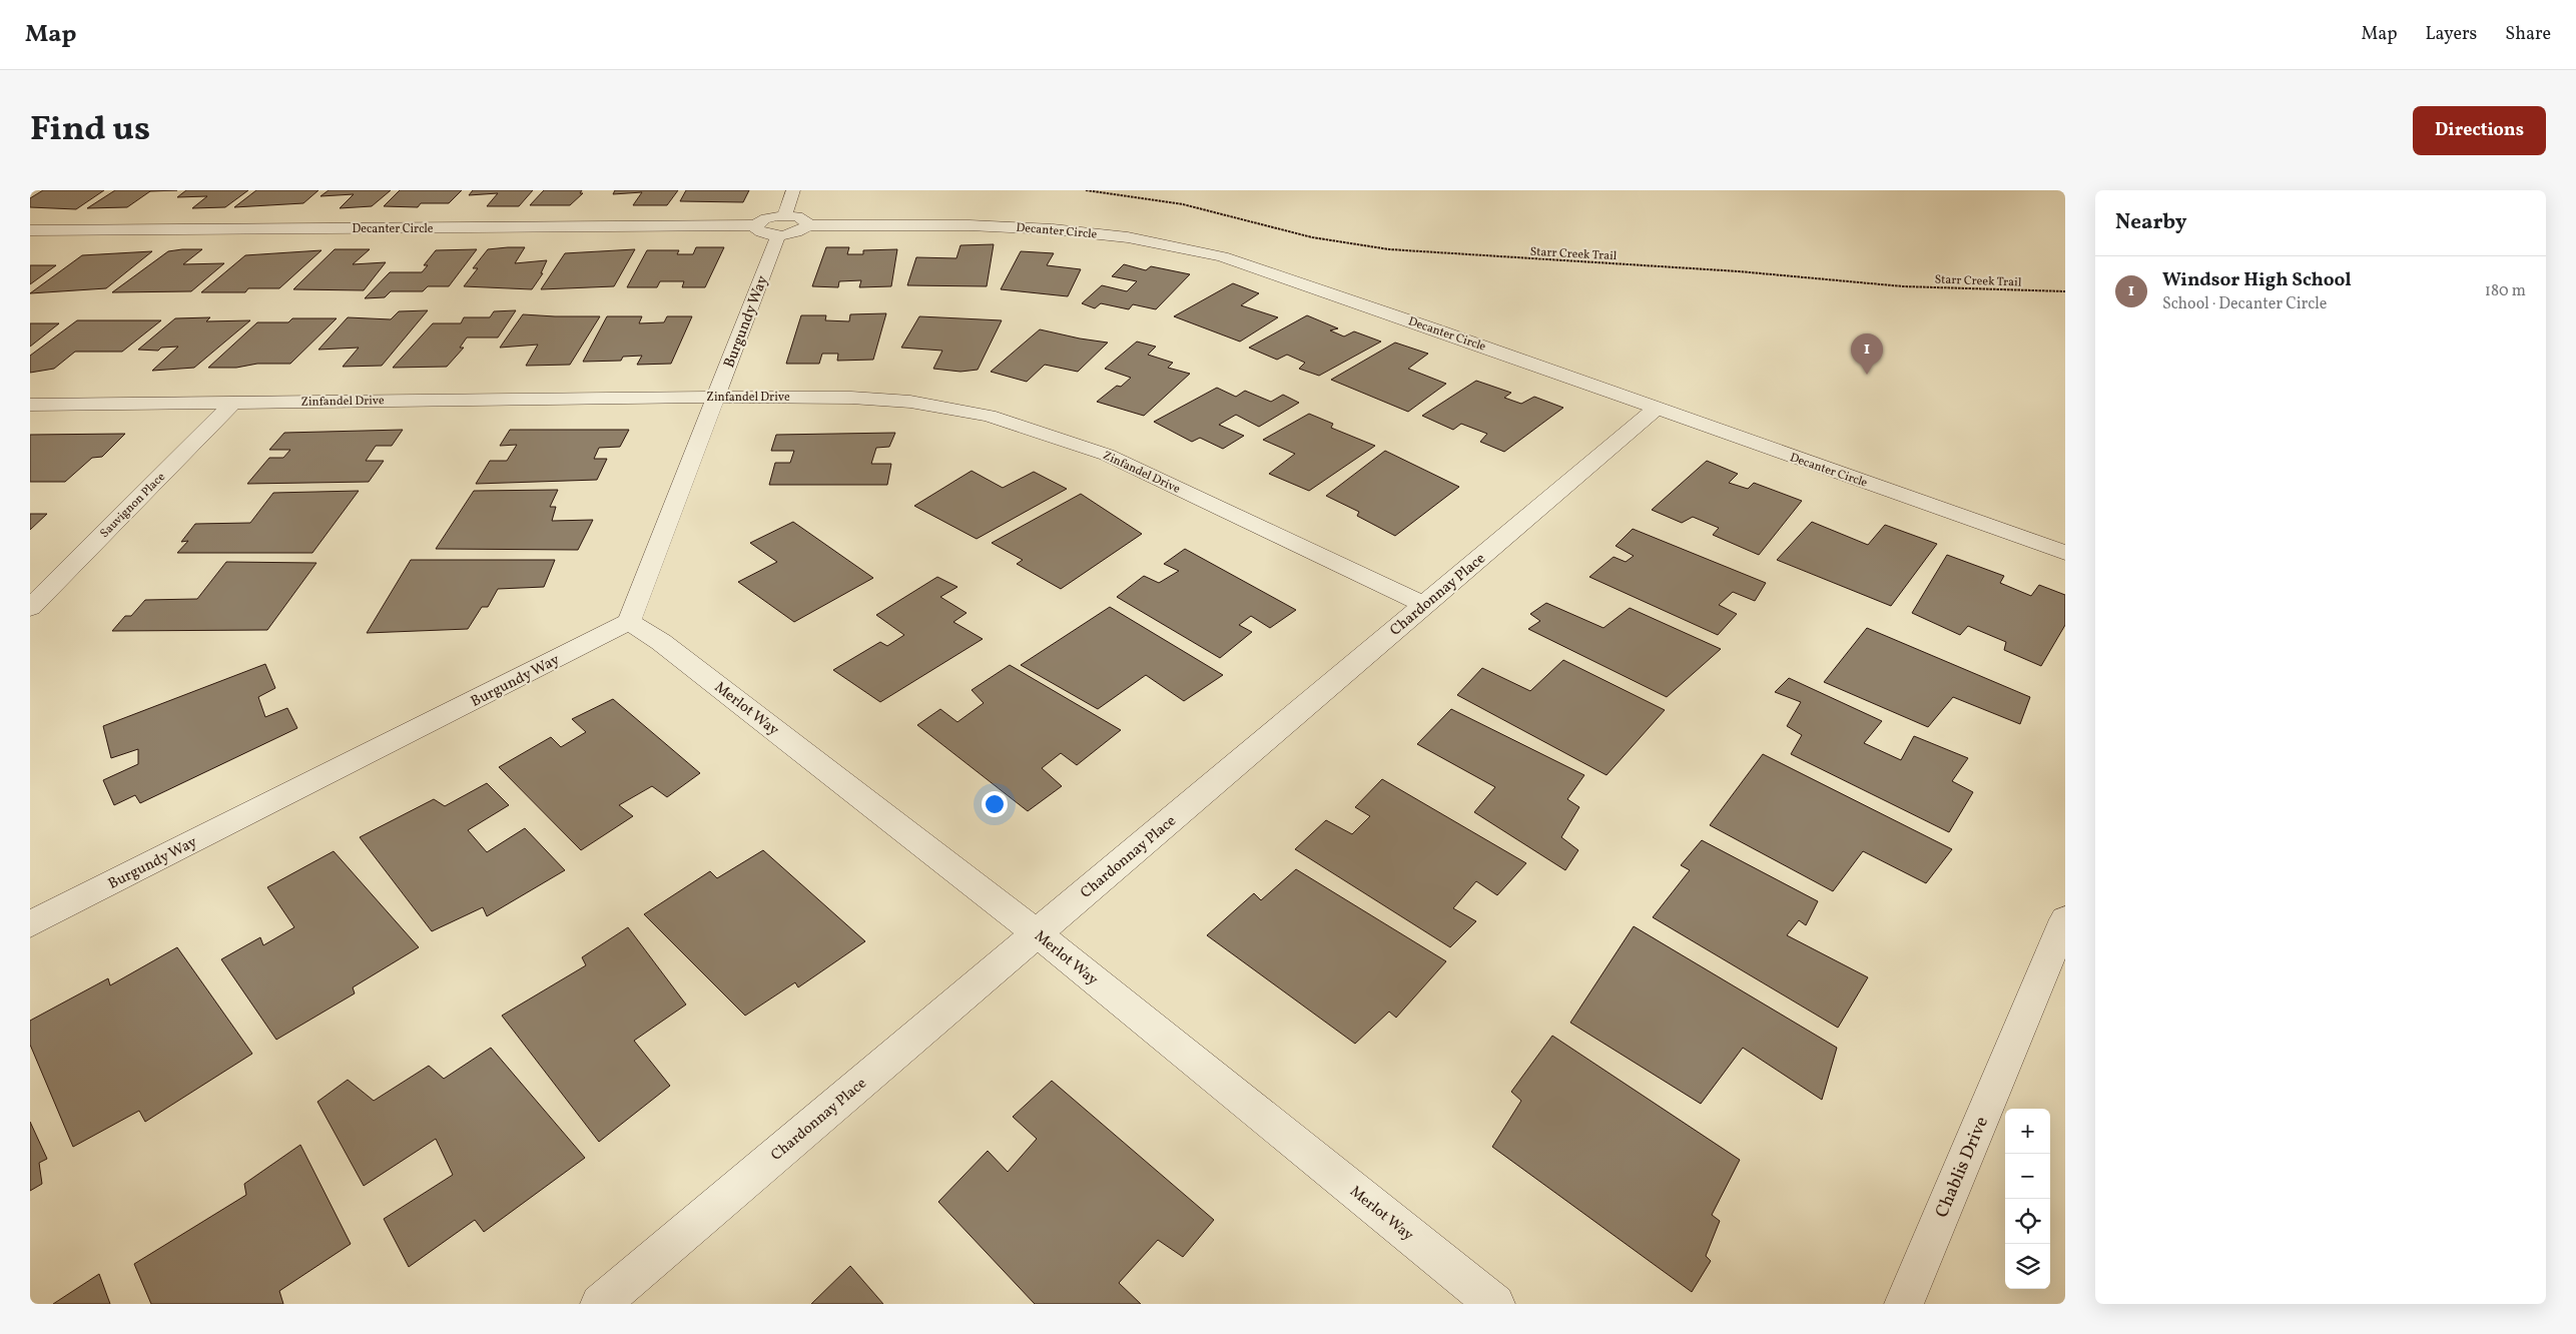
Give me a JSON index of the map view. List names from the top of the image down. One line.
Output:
{"streets":{"street":["Decanter Circle","Burgundy Way","Zinfandel Drive","Sauvignon Place","Chardonnay Place","Merlot Way","Chablis Drive"],"path":["Starr Creek Trail"]},"crossings":[["Decanter Circle","Burgundy Way"],["Decanter Circle","Chardonnay Place"],["Burgundy Way","Zinfandel Drive"],["Burgundy Way","Merlot Way"],["Zinfandel Drive","Sauvignon Place"],["Zinfandel Drive","Chardonnay Place"],["Chardonnay Place","Merlot Way"]],"page":{"header":"Map","nav":["Map","Layers","Share"],"title":"Find us","buttons":"Directions","heading":"Nearby","list":[{"mark":"1","name":"Windsor High School","note":"School · Decanter Circle","value":"180 m"}],"pins":"1","map_buttons":["+","−"]}}
